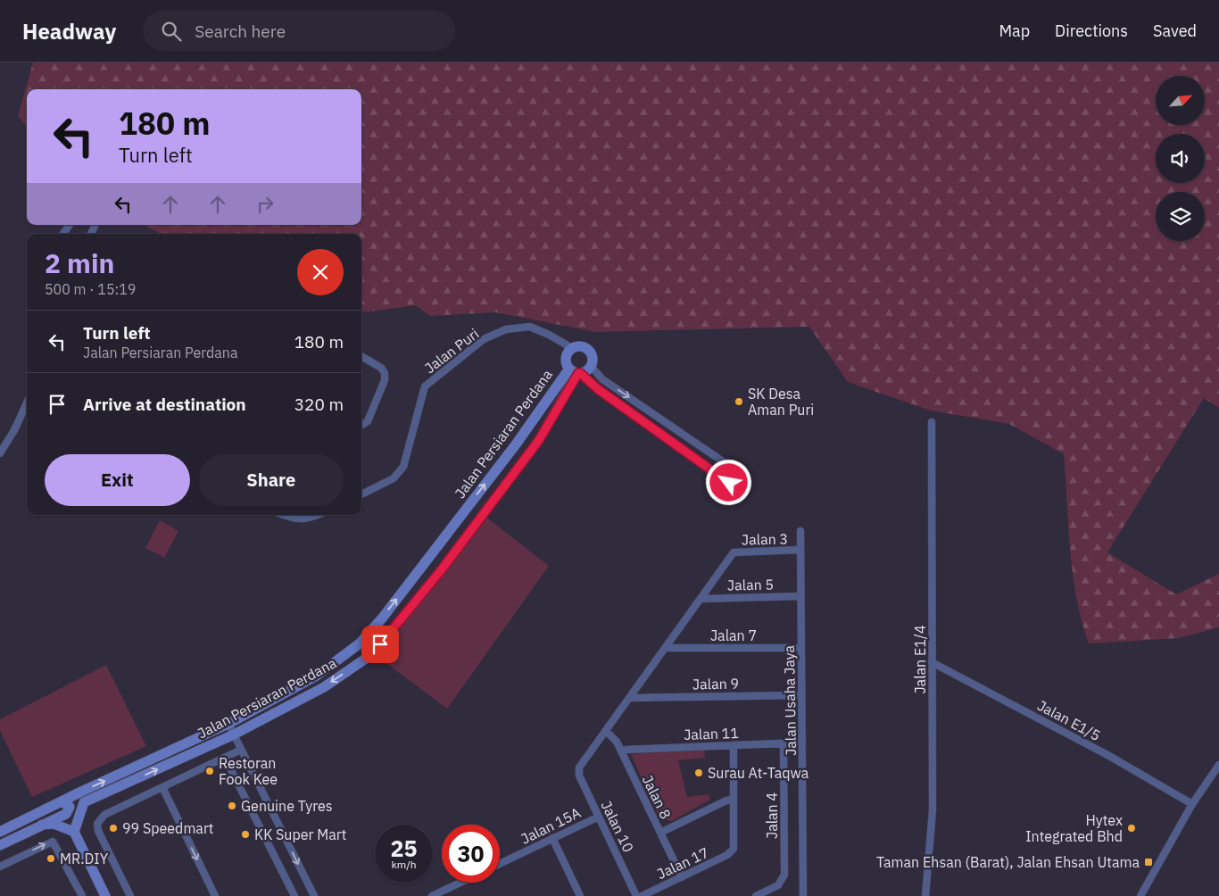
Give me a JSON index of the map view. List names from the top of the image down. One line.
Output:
{"streets":{"street":["Jalan Puri","Jalan Persiaran Perdana","Jalan 3","Jalan 5","Jalan 7","Jalan E1/4","Jalan 9","Jalan Usaha Jaya","Jalan E1/5","Jalan 11","Jalan 8","Jalan 4","Jalan 15A","Jalan 10","Jalan 17"]},"crossings":[["Jalan Puri","Jalan Persiaran Perdana"],["Jalan 3","Jalan 5"],["Jalan 3","Jalan Usaha Jaya"],["Jalan 5","Jalan Usaha Jaya"],["Jalan 7","Jalan Usaha Jaya"],["Jalan E1/4","Jalan E1/5"],["Jalan 9","Jalan Usaha Jaya"],["Jalan Usaha Jaya","Jalan 11"],["Jalan 11","Jalan 8"],["Jalan 11","Jalan 4"],["Jalan 8","Jalan 10"],["Jalan 8","Jalan 17"],["Jalan 15A","Jalan 10"]],"places":{"other":["SK Desa Aman Puri","Restoran Fook Kee","Surau At-Taqwa","Genuine Tyres","99 Speedmart","Hytex Integrated Bhd","KK Super Mart","MR.DIY"],"transit":["Taman Ehsan (Barat), Jalan Ehsan Utama"]},"north":"top right","page":{"header":"Headway","search":"Search here","nav":["Map","Directions","Saved"],"turn":["180 m","Turn left"],"heading":["2 min","500 m · 15:19"],"list":[{"name":"Turn left","note":"Jalan Persiaran Perdana","value":"180 m"},{"name":"Arrive at destination","value":"320 m"}],"buttons":["Exit","Share"],"speed":"25 km/h","limit":"30"}}
